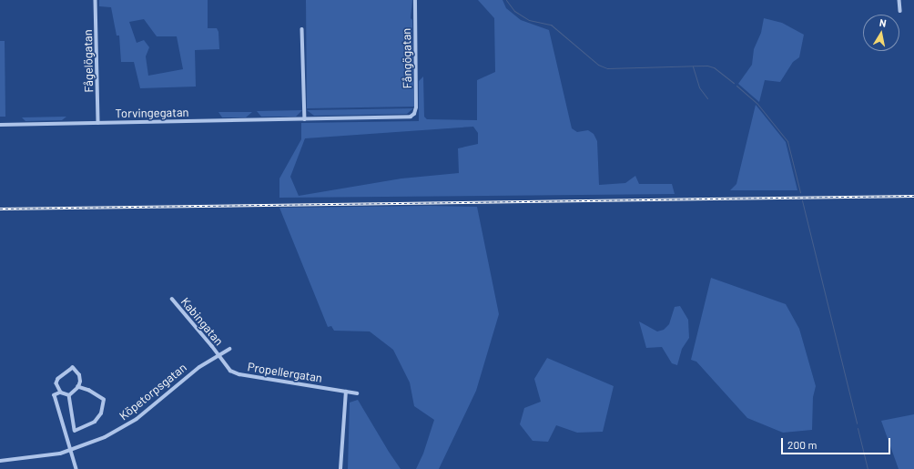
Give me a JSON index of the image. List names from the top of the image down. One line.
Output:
{"streets":{"street":["Fångögatan","Fågelögatan","Torvingegatan","Kabingatan","Propellergatan","Köpetorpsgatan"]},"crossings":[["Fångögatan","Torvingegatan"],["Fågelögatan","Torvingegatan"],["Kabingatan","Propellergatan"],["Kabingatan","Köpetorpsgatan"],["Propellergatan","Köpetorpsgatan"]],"scale_bar":"200 m","north":"top"}
